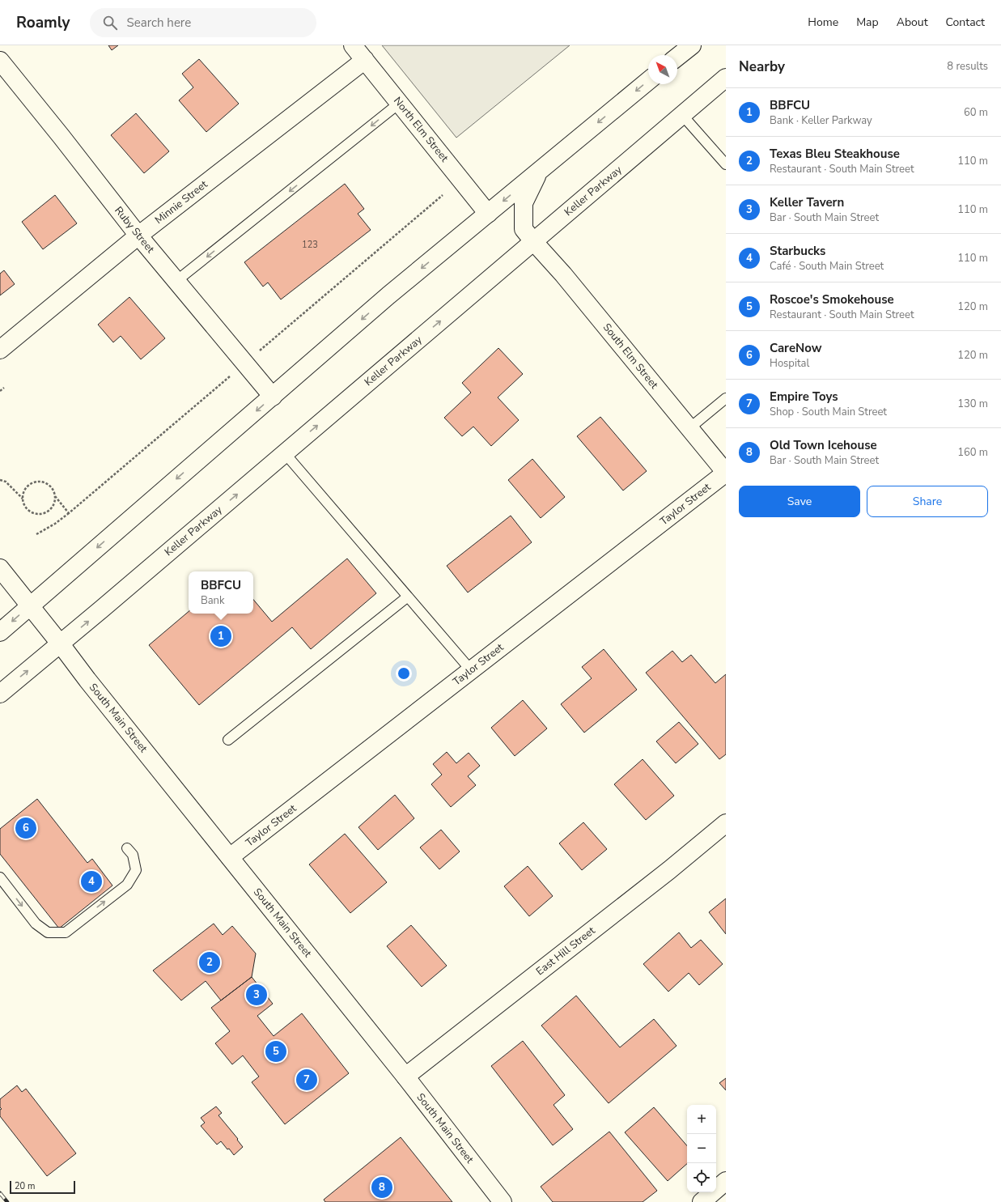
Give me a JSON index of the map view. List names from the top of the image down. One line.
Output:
{"streets":{"main road":["North Elm Street","Keller Parkway","Minnie Street","Ruby Street","South Elm Street","Taylor Street","South Main Street","East Hill Street"]},"crossings":[["North Elm Street","Minnie Street"],["Keller Parkway","South Elm Street"],["Keller Parkway","South Main Street"],["Minnie Street","Ruby Street"],["South Elm Street","Taylor Street"],["Taylor Street","South Main Street"],["South Main Street","East Hill Street"]],"house_numbers":["123"],"scale_bar":"20 m","north":"top left","page":{"header":"Roamly","search":"Search here","nav":["Home","Map","About","Contact"],"heading":["Nearby","8 results"],"list":[{"mark":"1","name":"BBFCU","note":"Bank · Keller Parkway","value":"60 m"},{"mark":"2","name":"Texas Bleu Steakhouse","note":"Restaurant · South Main Street","value":"110 m"},{"mark":"3","name":"Keller Tavern","note":"Bar · South Main Street","value":"110 m"},{"mark":"4","name":"Starbucks","note":"Café · South Main Street","value":"110 m"},{"mark":"5","name":"Roscoe's Smokehouse","note":"Restaurant · South Main Street","value":"120 m"},{"mark":"6","name":"CareNow","note":"Hospital","value":"120 m"},{"mark":"7","name":"Empire Toys","note":"Shop · South Main Street","value":"130 m"},{"mark":"8","name":"Old Town Icehouse","note":"Bar · South Main Street","value":"160 m"}],"buttons":["Save","Share"],"popup":["BBFCU","Bank"],"pins":["1","6","4","2","3","5","7","8"],"map_buttons":["+","−"],"scale":"20 m"}}
